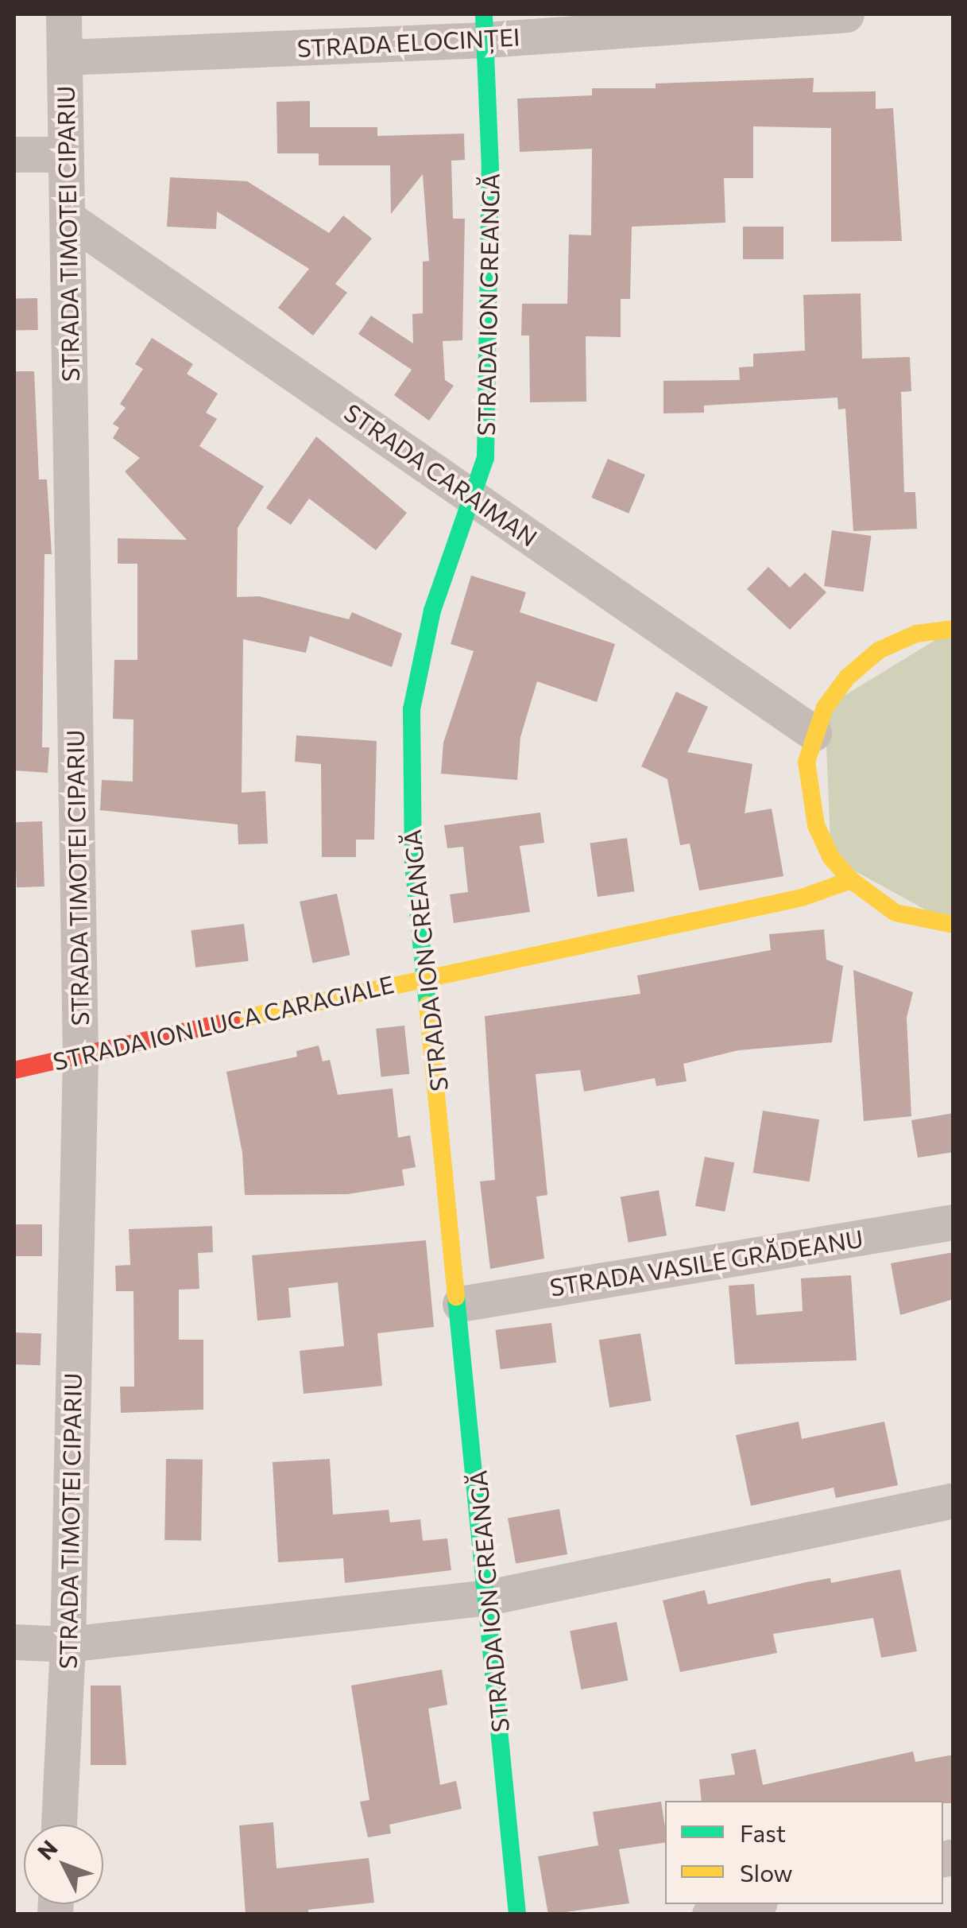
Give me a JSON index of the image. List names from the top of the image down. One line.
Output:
{"streets":{"street":["STRADA ELOCINȚEI","STRADA TIMOTEI CIPARIU","STRADA ION CREANGĂ","STRADA CARAIMAN","STRADA ION LUCA CARAGIALE","STRADA VASILE GRĂDEANU"]},"crossings":[["STRADA ELOCINȚEI","STRADA TIMOTEI CIPARIU"],["STRADA ELOCINȚEI","STRADA ION CREANGĂ"],["STRADA TIMOTEI CIPARIU","STRADA CARAIMAN"],["STRADA TIMOTEI CIPARIU","STRADA ION LUCA CARAGIALE"],["STRADA ION CREANGĂ","STRADA CARAIMAN"],["STRADA ION CREANGĂ","STRADA ION LUCA CARAGIALE"],["STRADA ION CREANGĂ","STRADA VASILE GRĂDEANU"]],"legend":["Fast","Slow"],"north":"top left"}
